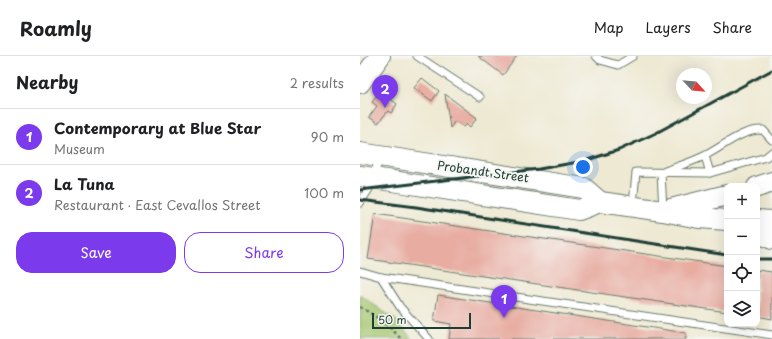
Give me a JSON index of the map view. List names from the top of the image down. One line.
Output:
{"streets":{"main road":["Probandt Street"]},"scale_bar":"50 m","north":"bottom right","page":{"header":"Roamly","nav":["Map","Layers","Share"],"heading":["Nearby","2 results"],"pins":["2","1"],"list":[{"mark":"1","name":"Contemporary at Blue Star","note":"Museum","value":"90 m"},{"mark":"2","name":"La Tuna","note":"Restaurant · East Cevallos Street","value":"100 m"}],"map_buttons":["+","−"],"buttons":["Save","Share"],"scale":"50 m"}}
